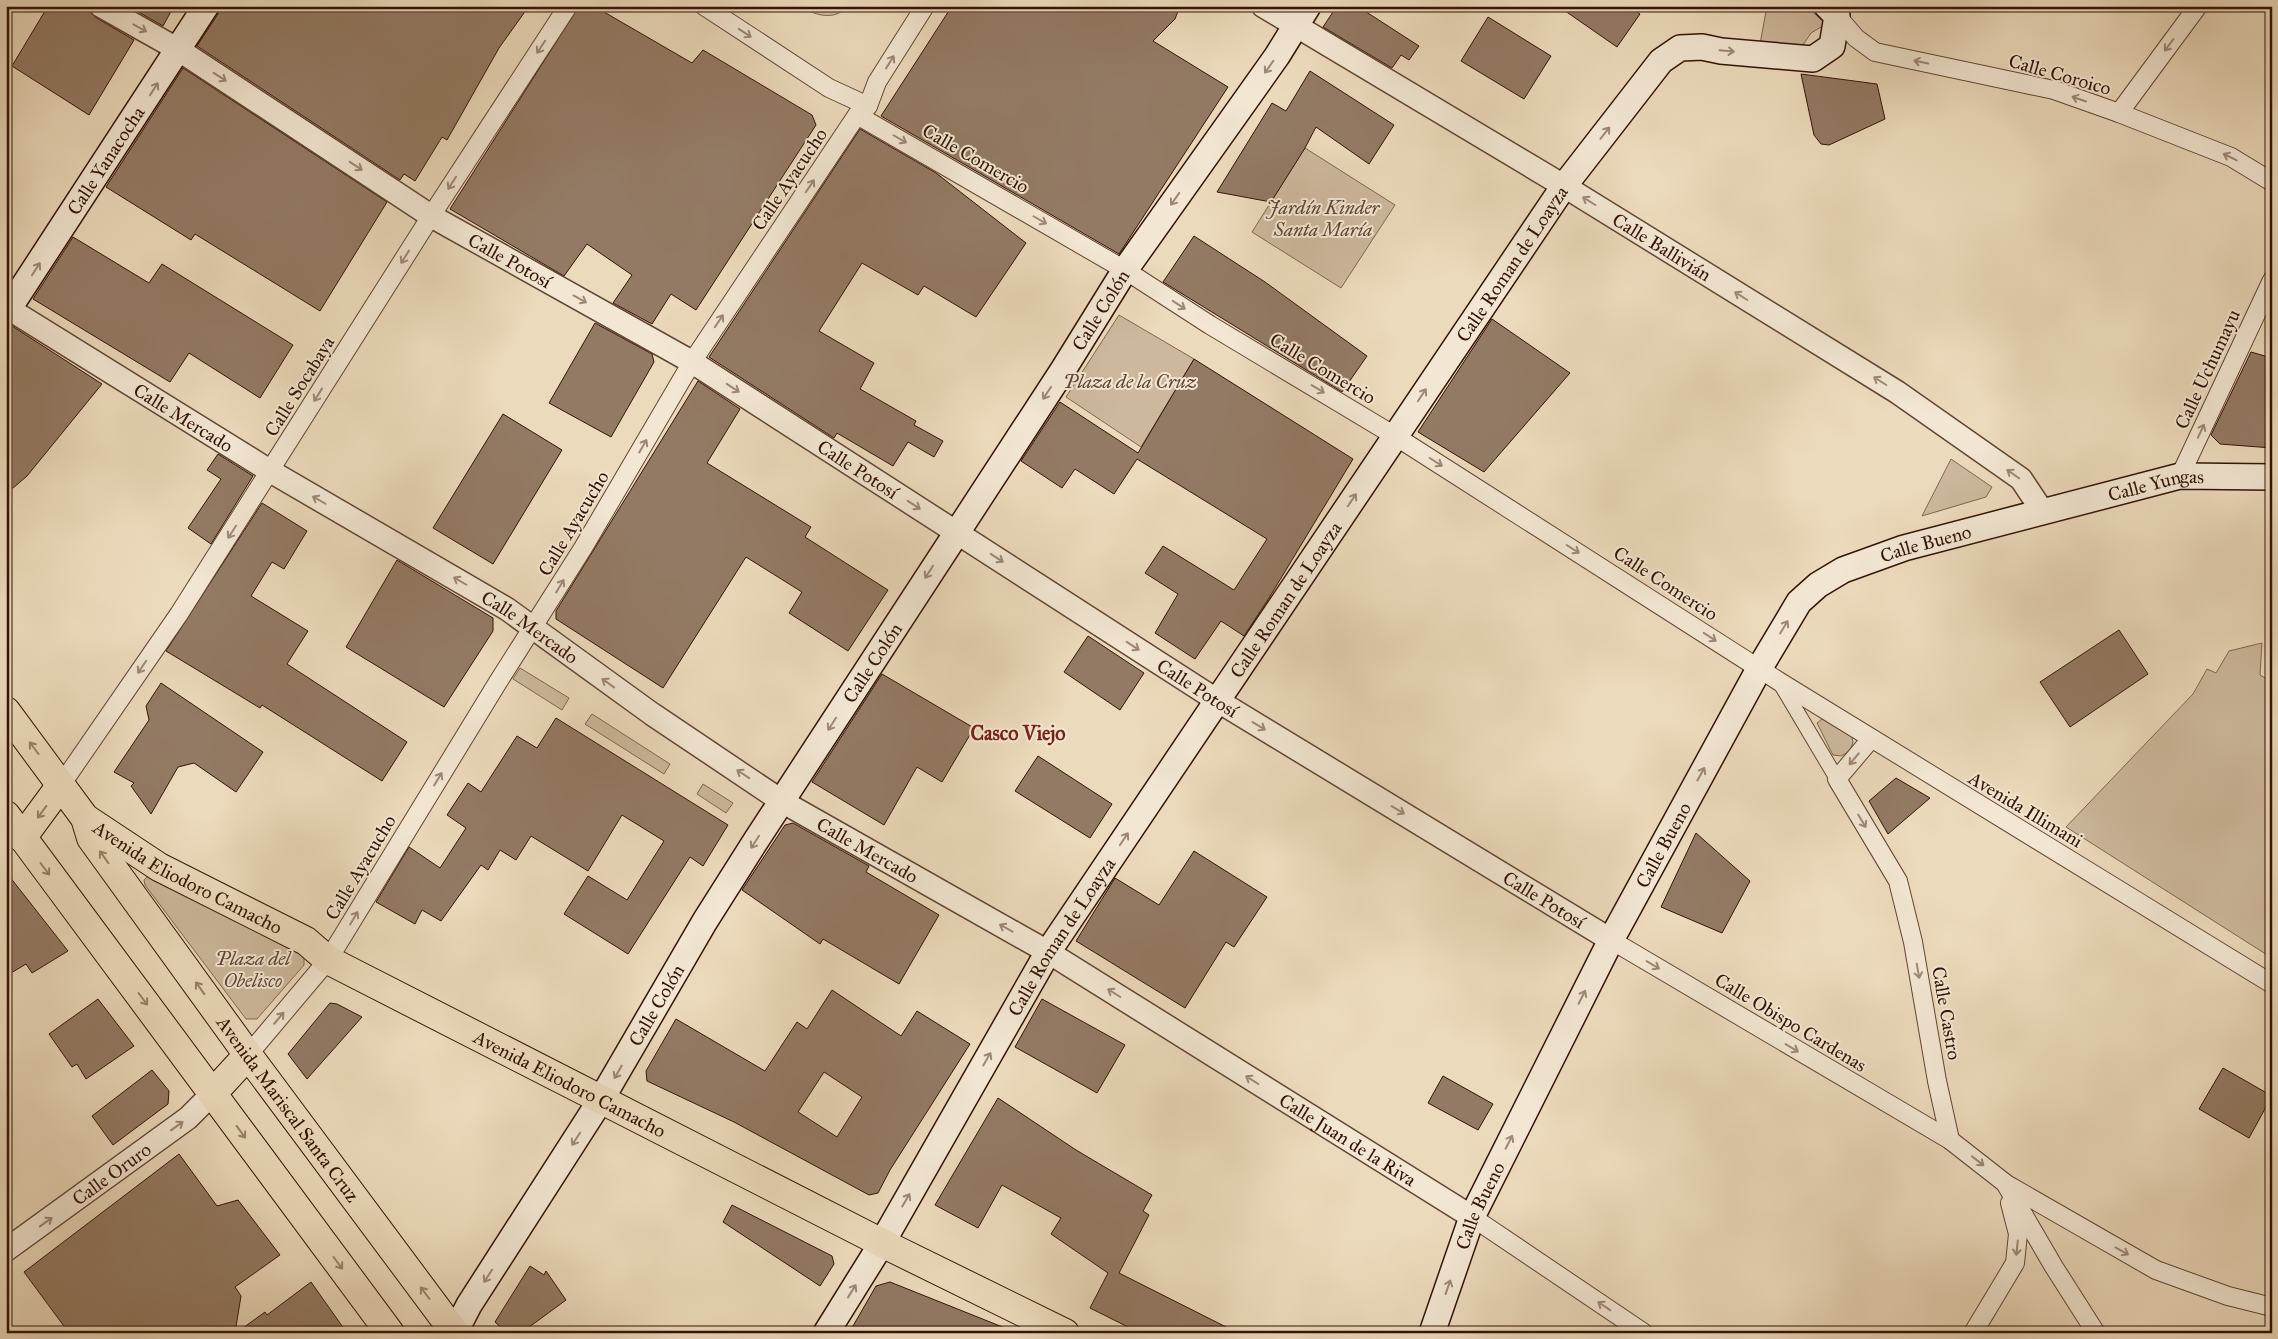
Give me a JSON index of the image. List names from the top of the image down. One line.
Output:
{"streets":{"main road":["Calle Yanacocha","Calle Roman de Loayza","Calle Colón","Calle Yungas","Calle Bueno","Avenida Eliodoro Camacho","Avenida Mariscal Santa Cruz"],"street":["Calle Coroico","Calle Comercio","Calle Ayacucho","Calle Ballivián","Calle Potosí","Calle Uchumayu","Calle Socabaya","Calle Mercado","Avenida Illimani","Calle Castro","Calle Obispo Cardenas","Calle Juan de la Riva","Calle Oruro"]},"crossings":[["Calle Coroico","Calle Roman de Loayza"],["Calle Comercio","Calle Ayacucho"],["Calle Comercio","Calle Roman de Loayza"],["Calle Comercio","Calle Colón"],["Calle Comercio","Calle Bueno"],["Calle Comercio","Avenida Illimani"],["Calle Yanacocha","Calle Potosí"],["Calle Yanacocha","Calle Mercado"],["Calle Ayacucho","Calle Potosí"],["Calle Ayacucho","Calle Mercado"],["Calle Ayacucho","Avenida Eliodoro Camacho"],["Calle Ayacucho","Avenida Mariscal Santa Cruz"],["Calle Ballivián","Calle Roman de Loayza"],["Calle Ballivián","Calle Colón"],["Calle Ballivián","Calle Yungas"],["Calle Ballivián","Calle Bueno"],["Calle Potosí","Calle Roman de Loayza"],["Calle Potosí","Calle Colón"],["Calle Potosí","Calle Socabaya"],["Calle Potosí","Calle Bueno"],["Calle Potosí","Calle Obispo Cardenas"],["Calle Roman de Loayza","Calle Mercado"],["Calle Roman de Loayza","Avenida Eliodoro Camacho"],["Calle Roman de Loayza","Calle Juan de la Riva"],["Calle Colón","Calle Mercado"],["Calle Colón","Avenida Eliodoro Camacho"],["Calle Colón","Avenida Mariscal Santa Cruz"],["Calle Uchumayu","Calle Yungas"],["Calle Socabaya","Calle Mercado"],["Calle Socabaya","Avenida Mariscal Santa Cruz"],["Calle Mercado","Calle Juan de la Riva"],["Calle Yungas","Calle Bueno"],["Calle Bueno","Avenida Illimani"],["Calle Bueno","Calle Obispo Cardenas"],["Calle Bueno","Calle Juan de la Riva"],["Avenida Illimani","Calle Castro"],["Avenida Eliodoro Camacho","Avenida Mariscal Santa Cruz"],["Calle Castro","Calle Obispo Cardenas"]],"one_way":["Calle Coroico","Calle Comercio","Calle Yanacocha","Calle Ayacucho","Calle Ballivián","Calle Potosí","Calle Roman de Loayza","Calle Colón","Calle Uchumayu","Calle Socabaya","Calle Mercado","Calle Bueno","Calle Castro","Calle Obispo Cardenas","Calle Juan de la Riva","Calle Oruro"],"districts":["Casco Viejo"],"parks":["Jardín Kinder Santa María","Plaza de la Cruz","Plaza del Obelisco"]}
